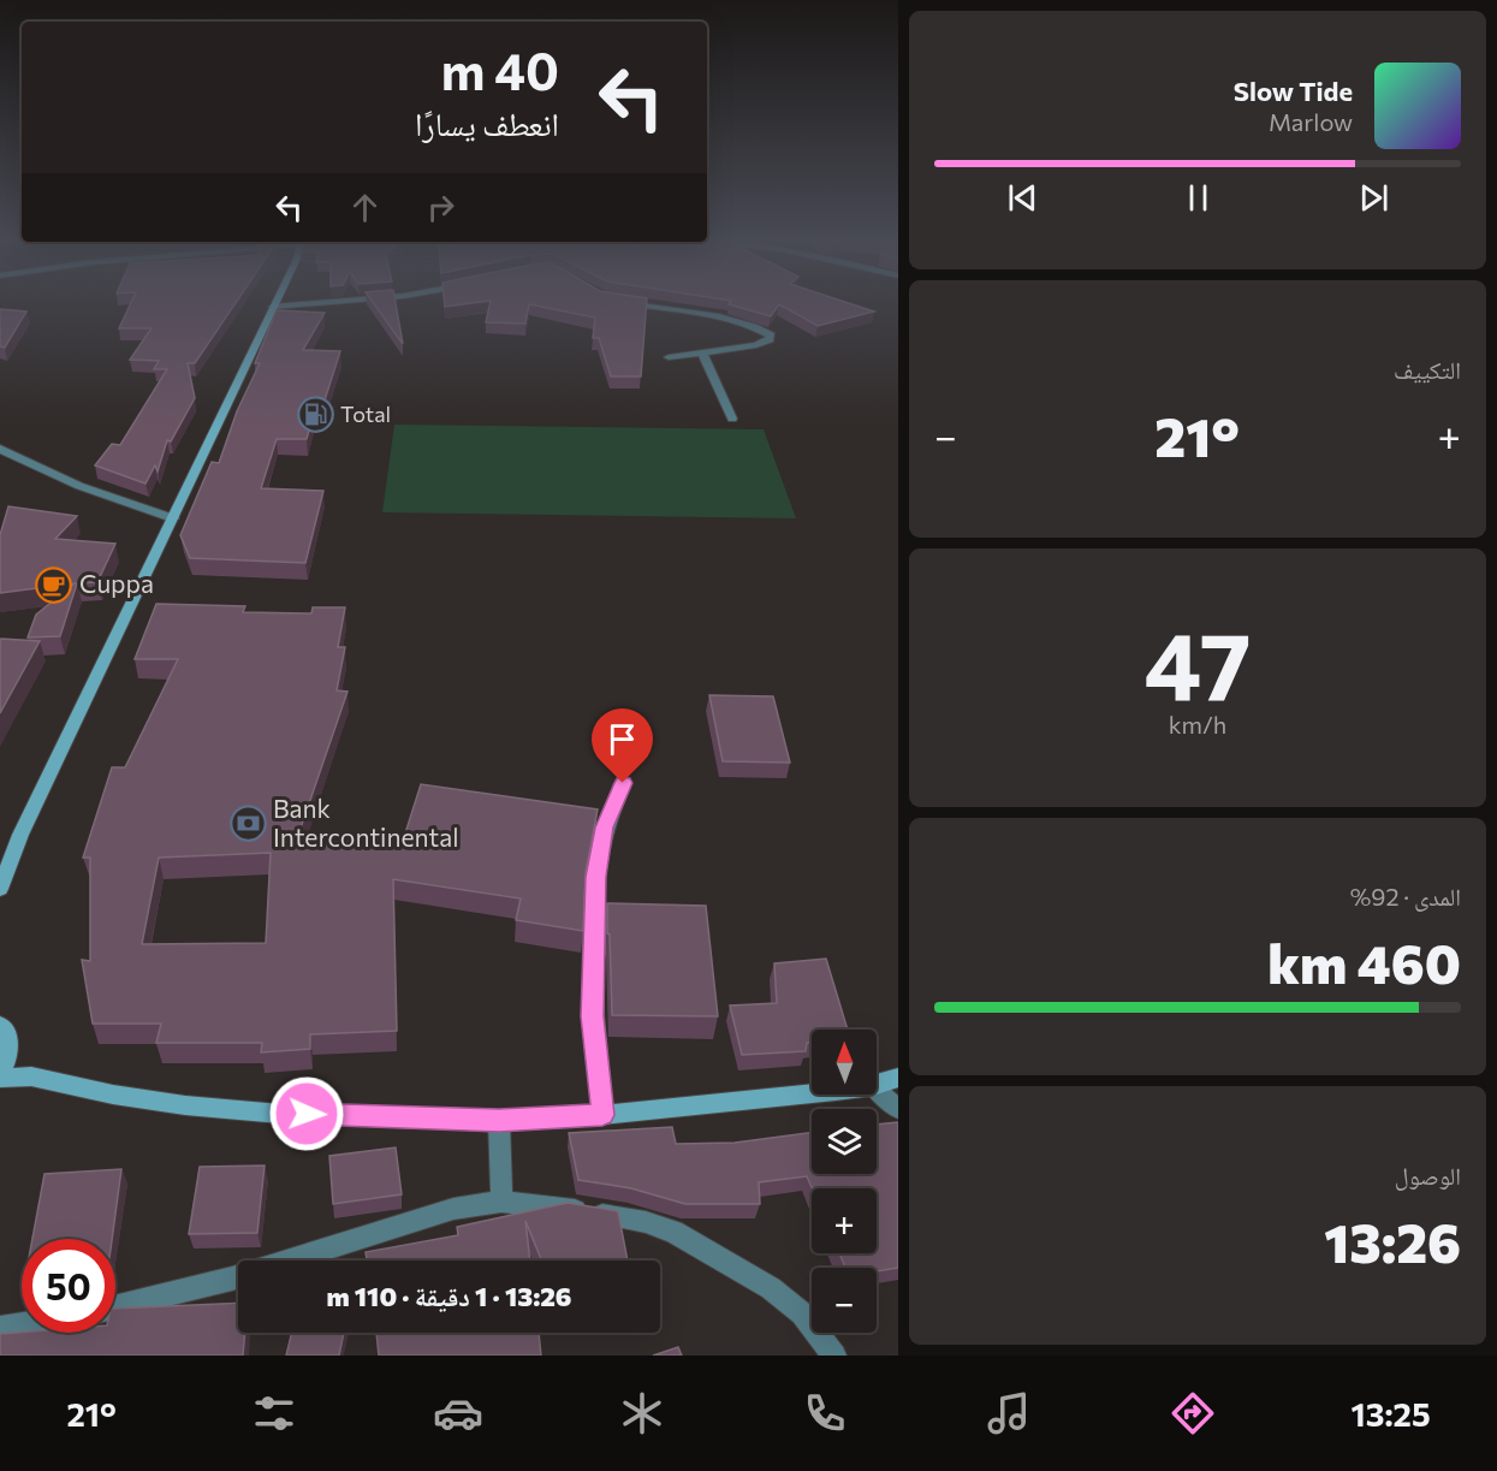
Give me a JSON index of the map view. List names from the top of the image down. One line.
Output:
{"places":{"fuel station":["Total"],"cafe":["Cuppa"],"bank":["Bank Intercontinental"]},"north":"top","page":{"turn":["40 m","انعطف يسارًا"],"song":["Slow Tide","Marlow"],"tile":["التكييف",["47","km/h"],["المدى · 92%","460 km"],["الوصول","13:26"]],"heat":["−","21°","+"],"map_buttons":["+","−"],"limit":"50","trip":"13:26 · 1 دقيقة · 110 m","tabs":["13:25","21°"]}}
